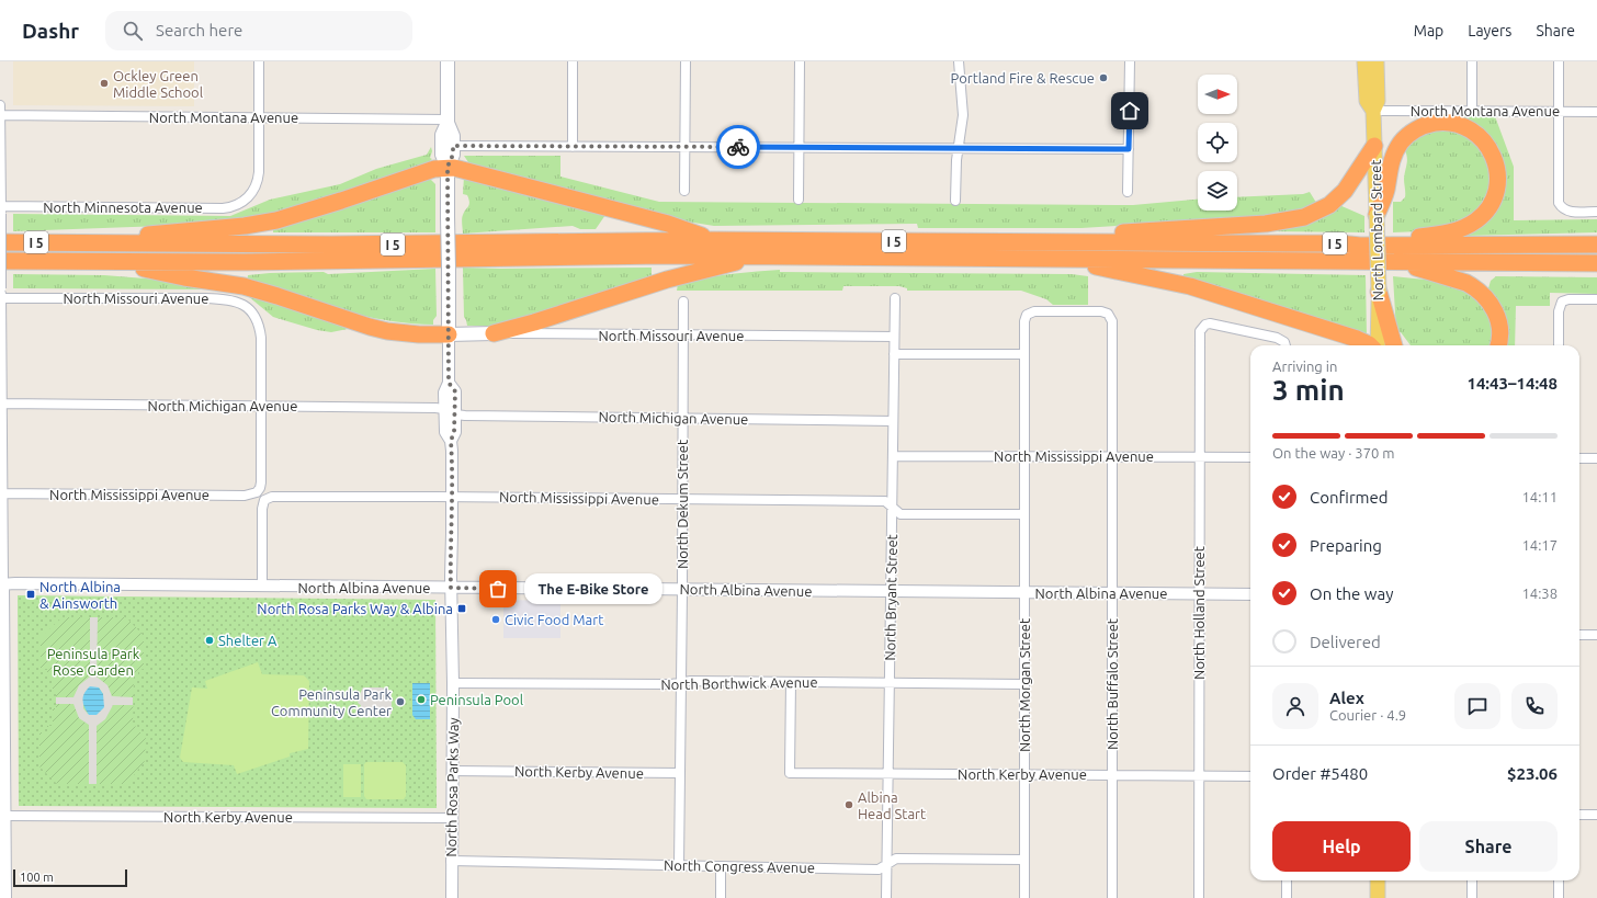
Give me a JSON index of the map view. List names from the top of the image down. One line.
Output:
{"streets":{"highway":["I 5"],"main road":["North Lombard Street","North Missouri Avenue","North Rosa Parks Way"],"street":["North Montana Avenue","North Minnesota Avenue","North Michigan Avenue","North Mississippi Avenue","North Dekum Street","North Albina Avenue","North Bryant Street","North Holland Street","North Borthwick Avenue","North Buffalo Street","North Morgan Street","North Kerby Avenue","North Congress Avenue"]},"crossings":[["North Montana Avenue","North Minnesota Avenue"],["North Montana Avenue","North Lombard Street"],["North Montana Avenue","North Rosa Parks Way"],["North Missouri Avenue","North Michigan Avenue"],["North Missouri Avenue","North Mississippi Avenue"],["North Missouri Avenue","North Dekum Street"],["North Missouri Avenue","North Bryant Street"],["North Missouri Avenue","North Rosa Parks Way"],["North Michigan Avenue","North Mississippi Avenue"],["North Michigan Avenue","North Dekum Street"],["North Michigan Avenue","North Bryant Street"],["North Michigan Avenue","North Rosa Parks Way"],["North Mississippi Avenue","North Dekum Street"],["North Mississippi Avenue","North Albina Avenue"],["North Mississippi Avenue","North Bryant Street"],["North Mississippi Avenue","North Holland Street"],["North Mississippi Avenue","North Buffalo Street"],["North Mississippi Avenue","North Morgan Street"],["North Mississippi Avenue","North Rosa Parks Way"],["North Dekum Street","North Albina Avenue"],["North Dekum Street","North Borthwick Avenue"],["North Dekum Street","North Kerby Avenue"],["North Dekum Street","North Congress Avenue"],["North Albina Avenue","North Bryant Street"],["North Albina Avenue","North Holland Street"],["North Albina Avenue","North Buffalo Street"],["North Albina Avenue","North Morgan Street"],["North Albina Avenue","North Rosa Parks Way"],["North Bryant Street","North Borthwick Avenue"],["North Bryant Street","North Kerby Avenue"],["North Bryant Street","North Congress Avenue"],["North Holland Street","North Kerby Avenue"],["North Borthwick Avenue","North Morgan Street"],["North Borthwick Avenue","North Kerby Avenue"],["North Borthwick Avenue","North Rosa Parks Way"],["North Buffalo Street","North Morgan Street"],["North Buffalo Street","North Kerby Avenue"],["North Morgan Street","North Kerby Avenue"],["North Morgan Street","North Congress Avenue"],["North Kerby Avenue","North Rosa Parks Way"],["North Rosa Parks Way","North Congress Avenue"]],"parks":["Peninsula Park Rose Garden"],"places":{"other":["Portland Fire & Rescue","Ockley Green Middle School","The E-Bike Store","Civic Food Mart","Shelter A","Peninsula Pool","Peninsula Park Community Center","Albina Head Start"],"transit":["North Albina & Ainsworth","North Rosa Parks Way & Albina"]},"scale_bar":"100 m","north":"right","page":{"header":"Dashr","search":"Search here","nav":["Map","Layers","Share"],"heading":["3 min","Arriving in","14:43–14:48"],"panel":["Alex","Courier · 4.9","Order #5480","$23.06"],"bar":"On the way · 370 m","list":[["Confirmed","14:11"],["Preparing","14:17"],["On the way","14:38"],"Delivered"],"bubble":"The E-Bike Store","buttons":["Help","Share"],"scale":"100 m"}}
